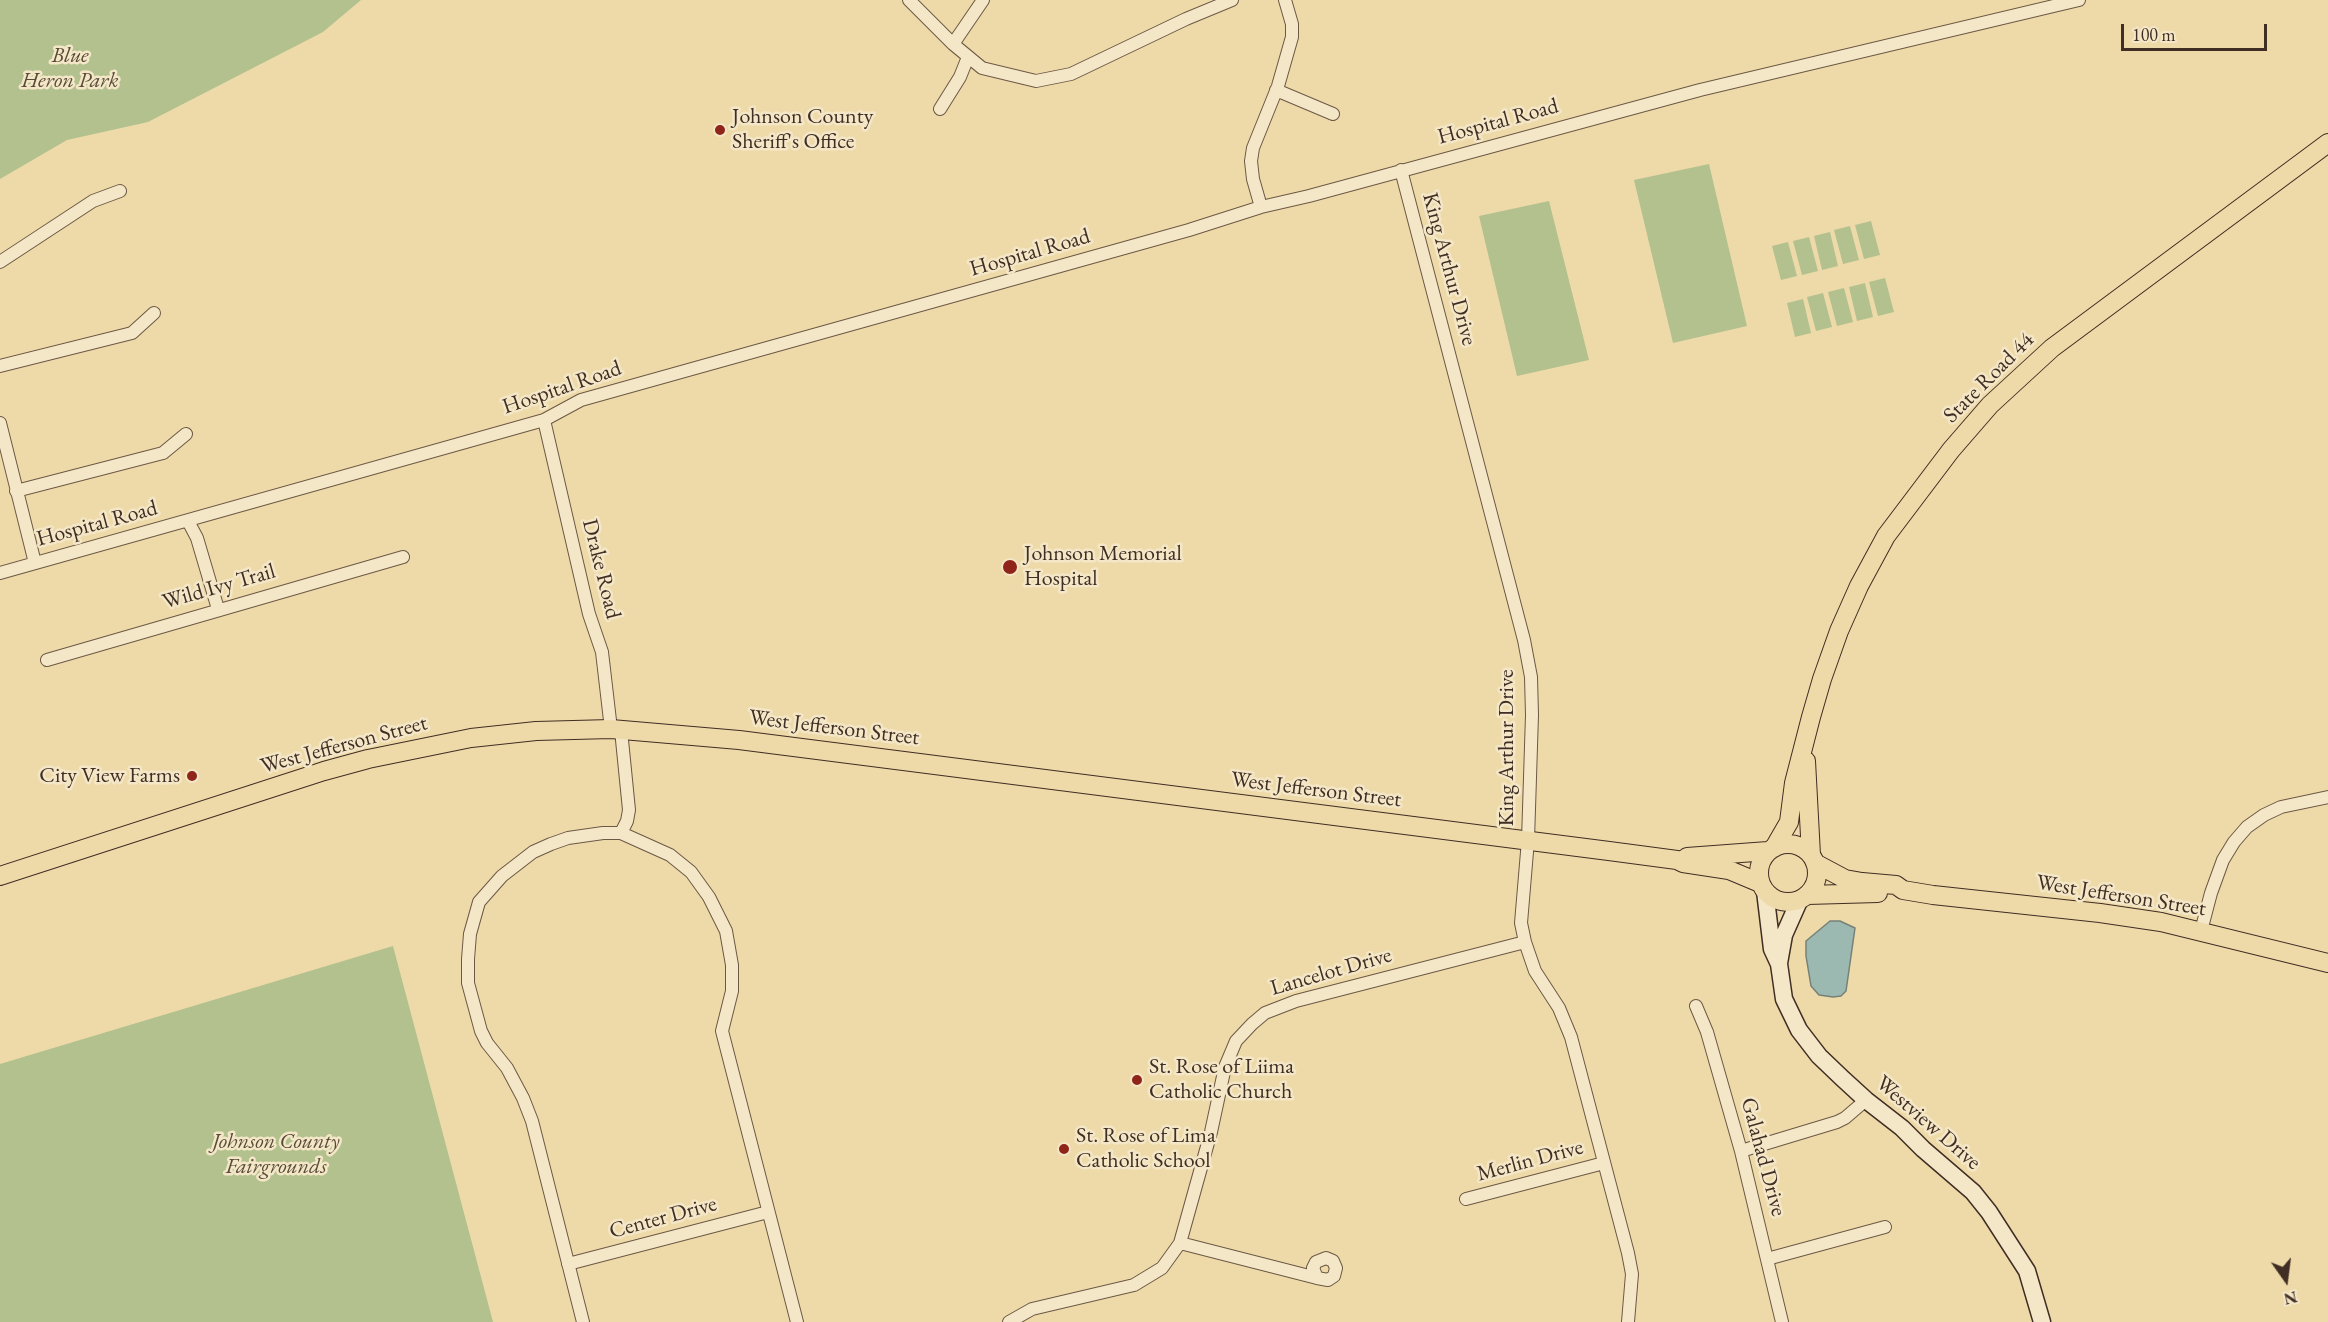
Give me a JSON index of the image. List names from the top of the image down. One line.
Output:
{"streets":{"main road":["State Road 44","West Jefferson Street"],"street":["Hospital Road","King Arthur Drive","Drake Road","Wild Ivy Trail","Lancelot Drive","Westview Drive","Galahad Drive","Merlin Drive","Center Drive"]},"crossings":[["Hospital Road","King Arthur Drive"],["Hospital Road","Drake Road"],["King Arthur Drive","West Jefferson Street"],["King Arthur Drive","Lancelot Drive"],["King Arthur Drive","Merlin Drive"],["State Road 44","West Jefferson Street"],["State Road 44","Westview Drive"],["Drake Road","West Jefferson Street"],["West Jefferson Street","Westview Drive"]],"parks":["Blue Heron Park","Johnson County Fairgrounds"],"places":["Johnson County Sheriff's Office","Johnson Memorial Hospital","City View Farms","St. Rose of Liima Catholic Church","St. Rose of Lima Catholic School"],"scale_bar":"100 m","north":"bottom"}
